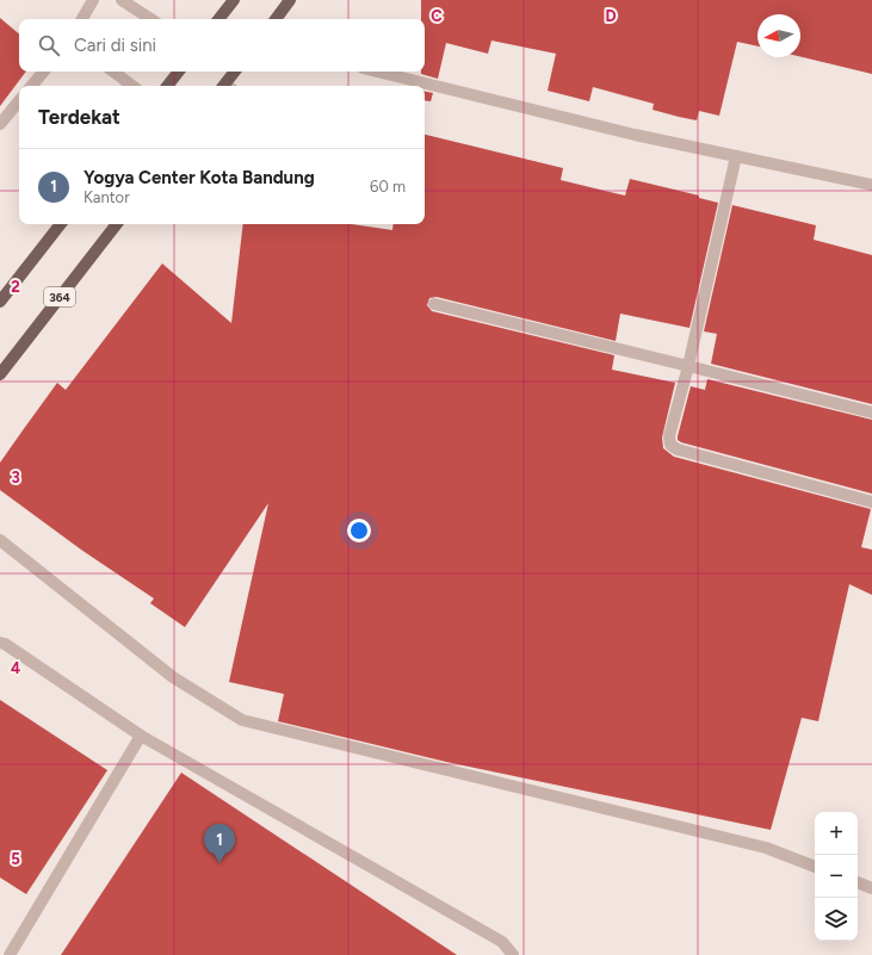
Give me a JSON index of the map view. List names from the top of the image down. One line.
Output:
{"streets":{"main road":["364"]},"north":"left","page":{"search":"Cari di sini","heading":"Terdekat","list":[{"mark":"1","name":"Yogya Center Kota Bandung","note":"Kantor","value":"60 m"}],"map_buttons":["+","−"],"pins":"1"},"grid":{"columns":["C","D"],"rows":["2","3","4","5"]}}
